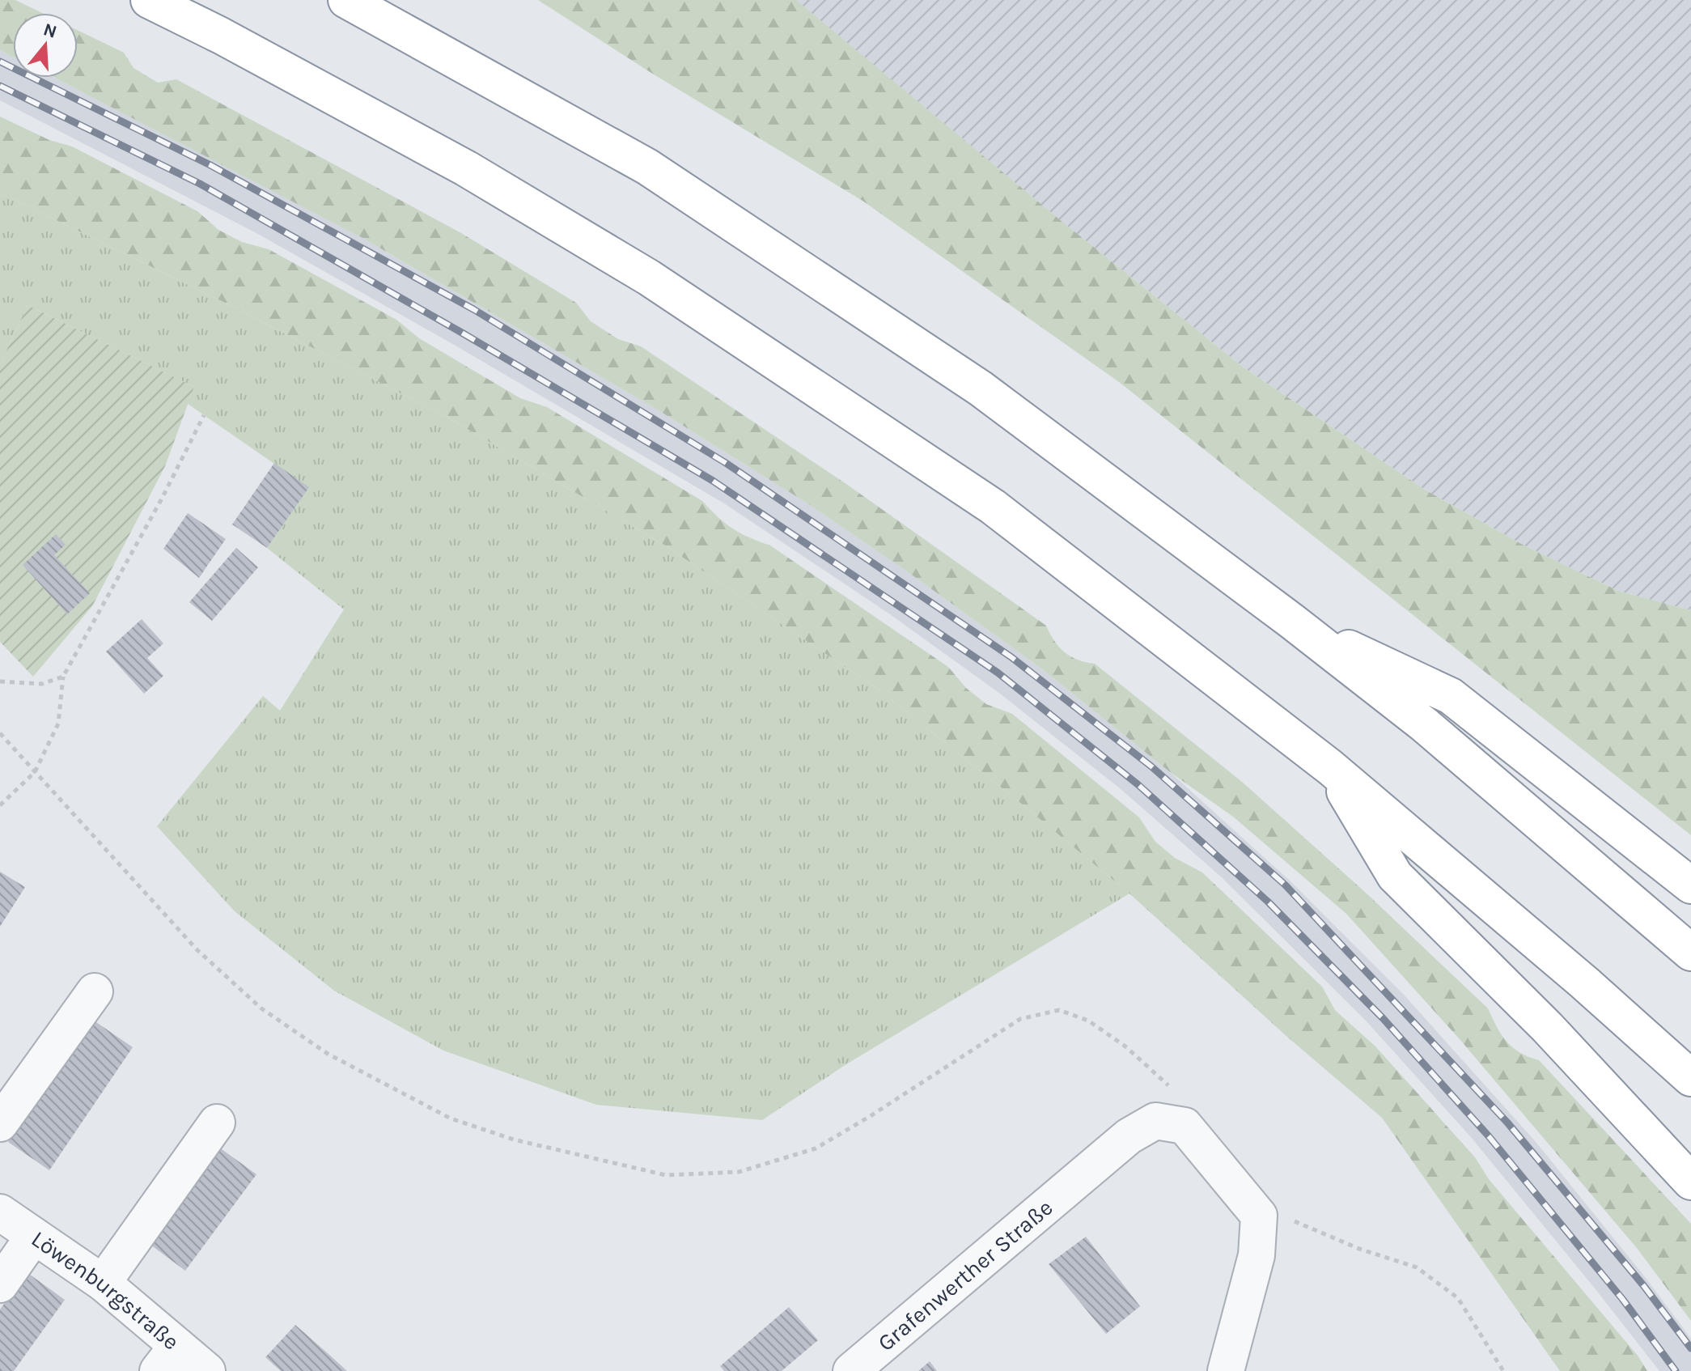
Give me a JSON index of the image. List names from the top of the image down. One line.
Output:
{"streets":{"street":["Grafenwerther Straße","Löwenburgstraße"]},"north":"top"}
